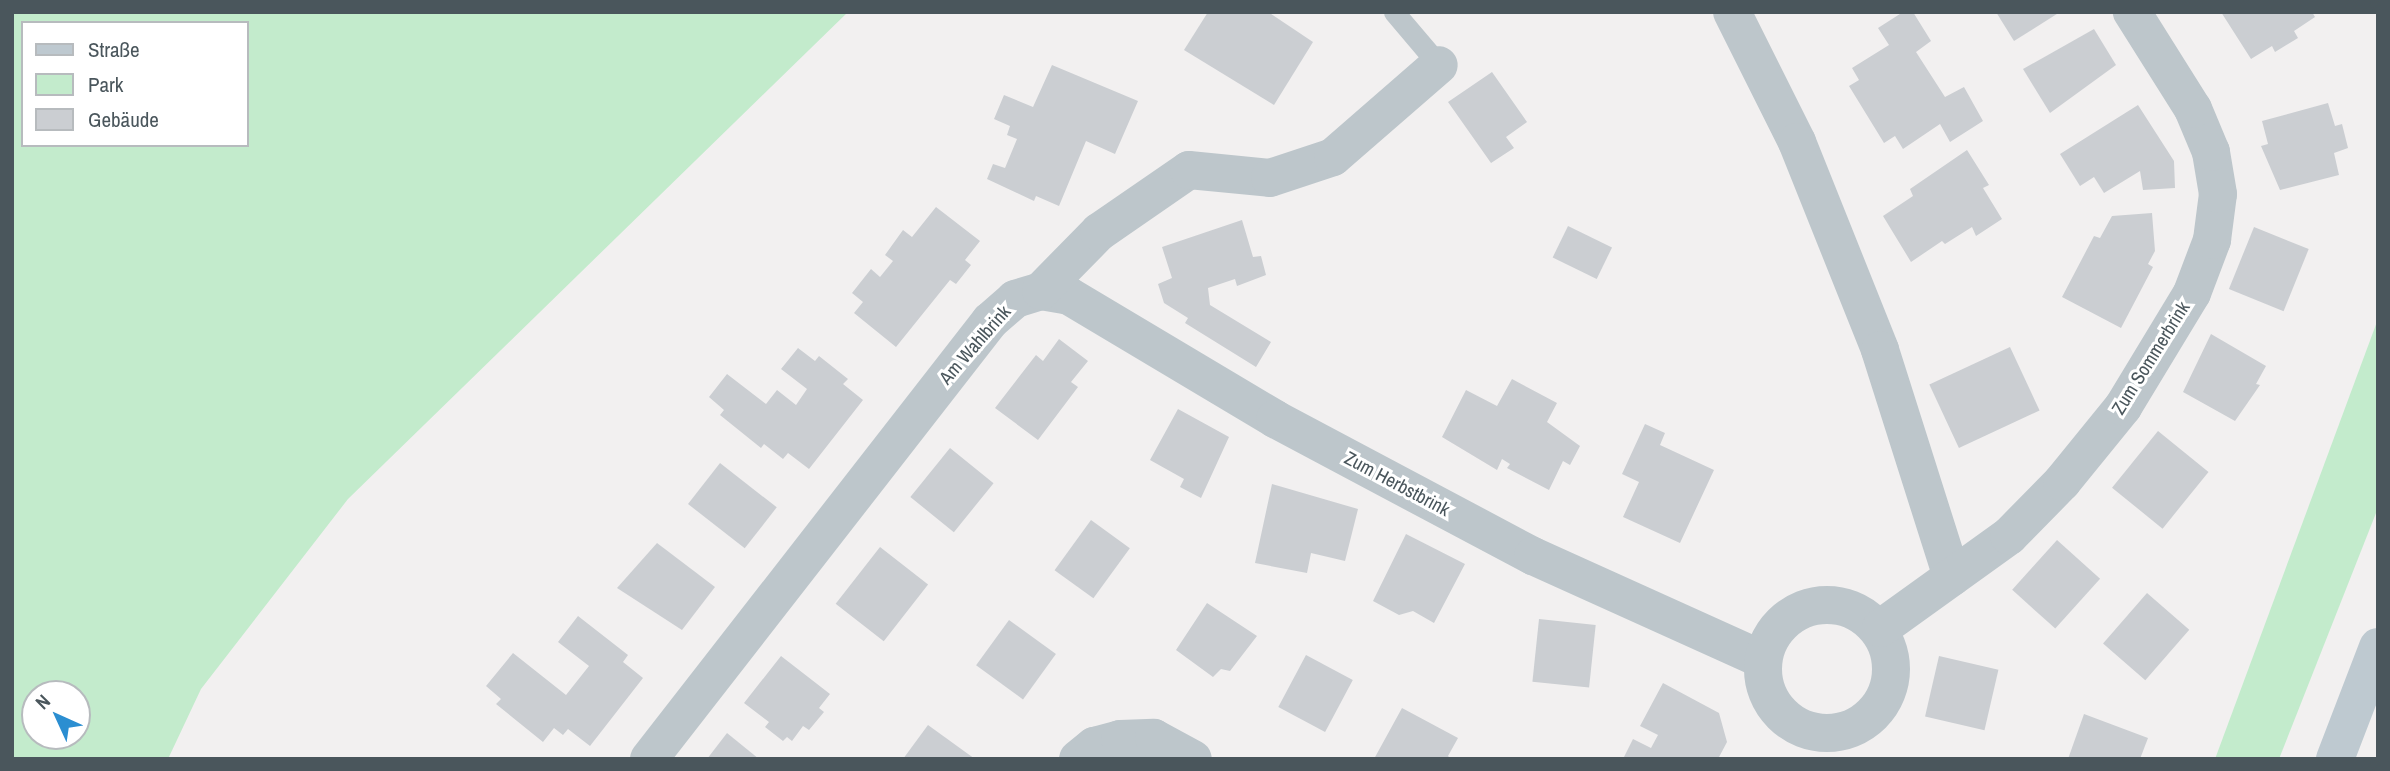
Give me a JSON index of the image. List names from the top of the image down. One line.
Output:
{"streets":{"street":["Am Wahlbrink","Zum Sommerbrink","Zum Herbstbrink"]},"crossings":[["Am Wahlbrink","Zum Herbstbrink"],["Zum Sommerbrink","Zum Herbstbrink"]],"legend":["Straße","Park","Gebäude"],"north":"top left"}
